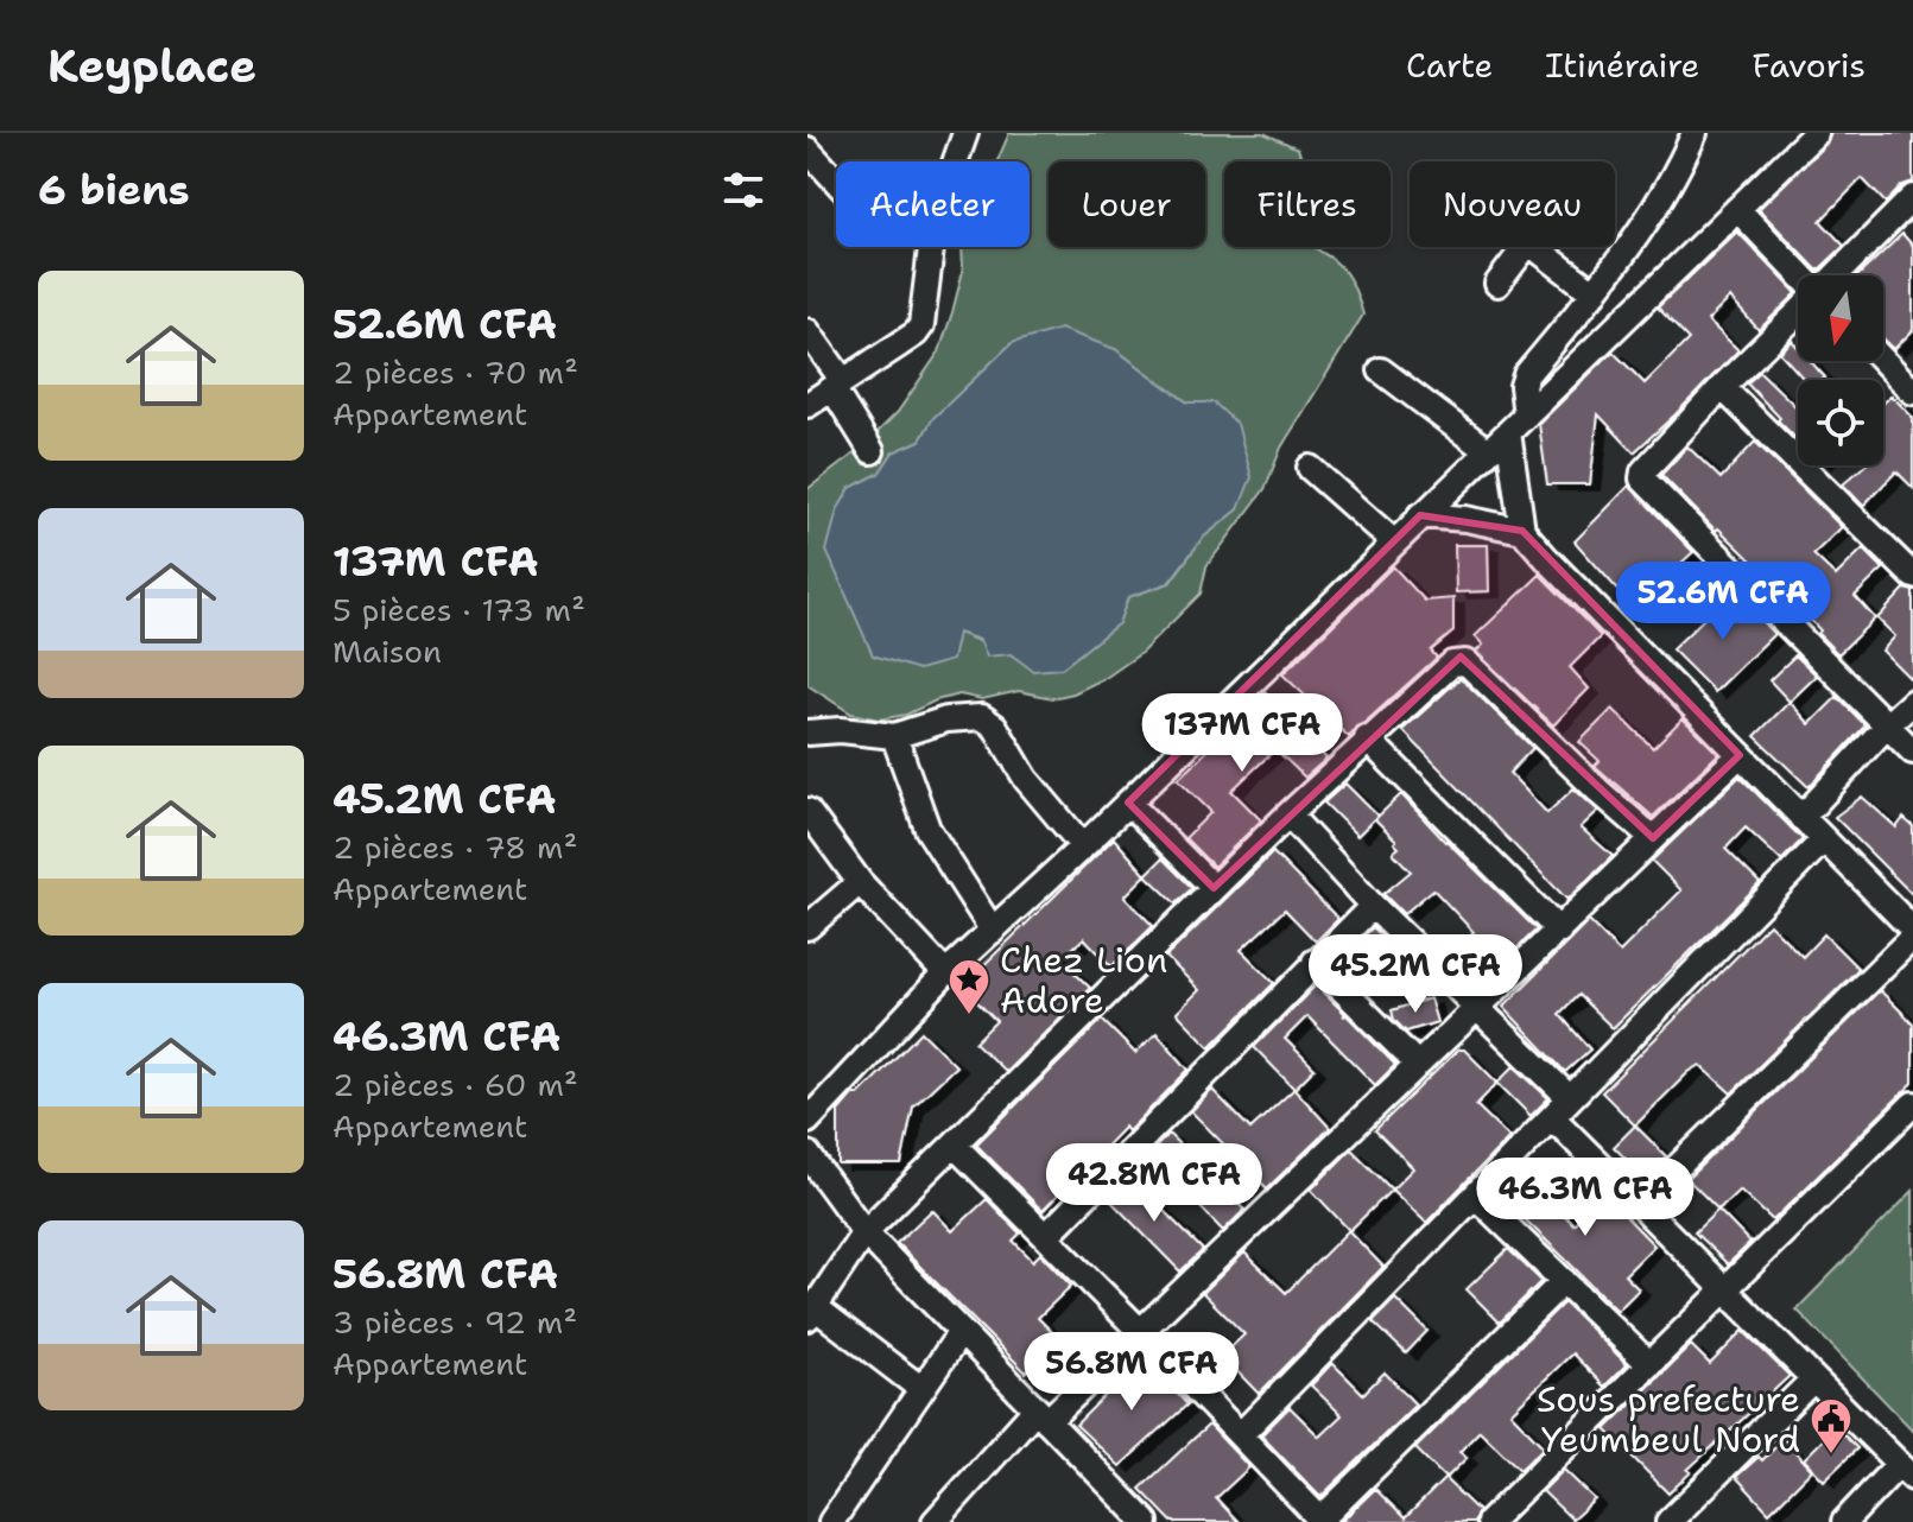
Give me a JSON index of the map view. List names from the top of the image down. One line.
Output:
{"places":{"place":["Chez Lion Adore"],"public building":["Sous prefecture Yeumbeul Nord"]},"north":"bottom","page":{"header":"Keyplace","nav":["Carte","Itinéraire","Favoris"],"heading":"6 biens","chip":["Acheter","Louer","Filtres","Nouveau"],"list":[{"name":"52.6M CFA","note":"2 pièces · 70 m² · Appartement"},{"name":"137M CFA","note":"5 pièces · 173 m² · Maison"},{"name":"45.2M CFA","note":"2 pièces · 78 m² · Appartement"},{"name":"46.3M CFA","note":"2 pièces · 60 m² · Appartement"},{"name":"56.8M CFA","note":"3 pièces · 92 m² · Appartement"}],"price":["52.6M CFA","137M CFA","45.2M CFA","42.8M CFA","46.3M CFA","56.8M CFA"]}}
